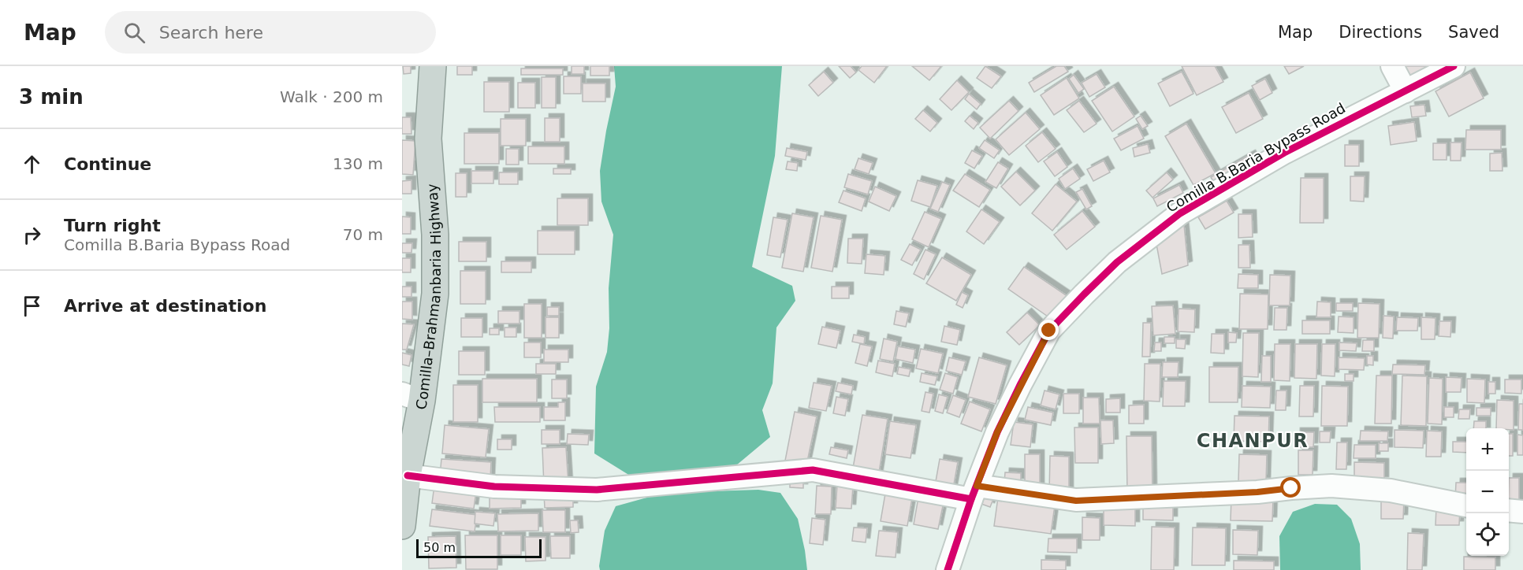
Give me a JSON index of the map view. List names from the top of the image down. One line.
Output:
{"streets":{"highway":["Comilla–Brahmanbaria Highway"],"street":["Comilla B.Baria Bypass Road"]},"districts":["CHANPUR"],"scale_bar":"50 m","page":{"header":"Map","search":"Search here","nav":["Map","Directions","Saved"],"heading":["3 min","Walk · 200 m"],"list":[["Continue","130 m"],["Turn right","Comilla B.Baria Bypass Road","70 m"],"Arrive at destination"],"map_buttons":["+","−"],"scale":"50 m"}}
